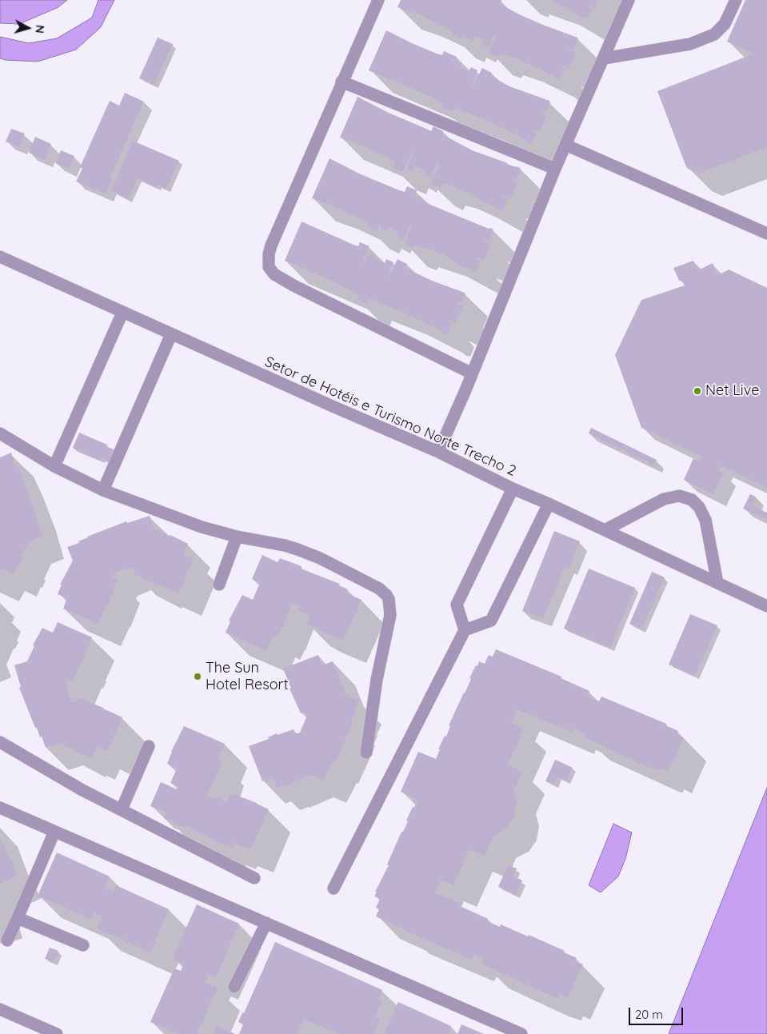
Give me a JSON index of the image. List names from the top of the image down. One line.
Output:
{"streets":{"lane":["Setor de Hotéis e Turismo Norte Trecho 2"]},"places":["Net Live","The Sun Hotel Resort"],"scale_bar":"20 m","north":"right"}
